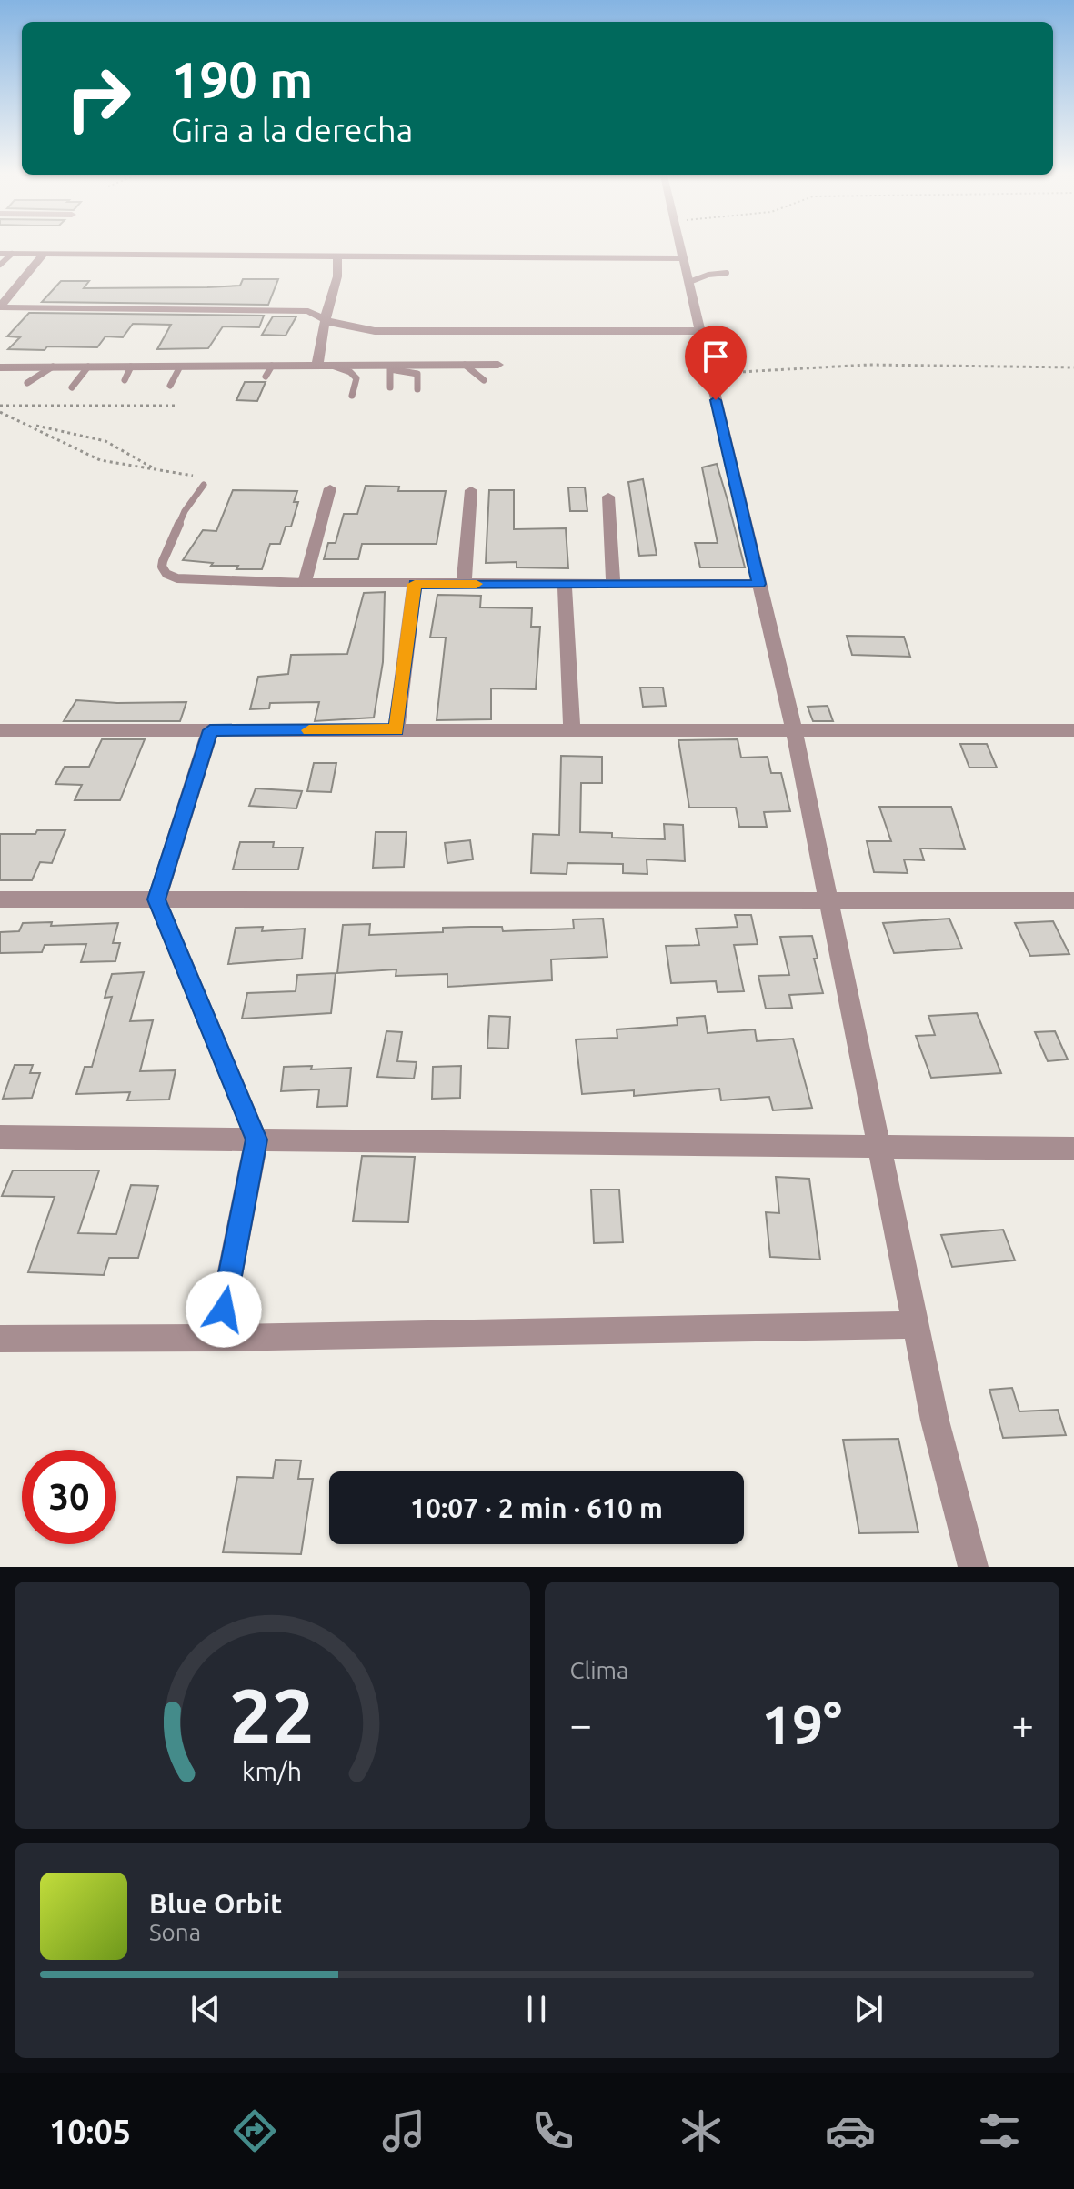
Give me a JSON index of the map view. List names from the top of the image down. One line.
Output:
{"page":{"turn":["190 m","Gira a la derecha"],"limit":"30","trip":"10:07 · 2 min · 610 m","tile":"Clima","heat":["−","19°","+"],"song":["Blue Orbit","Sona"],"tabs":"10:05","gauge":["22","km/h"]}}
